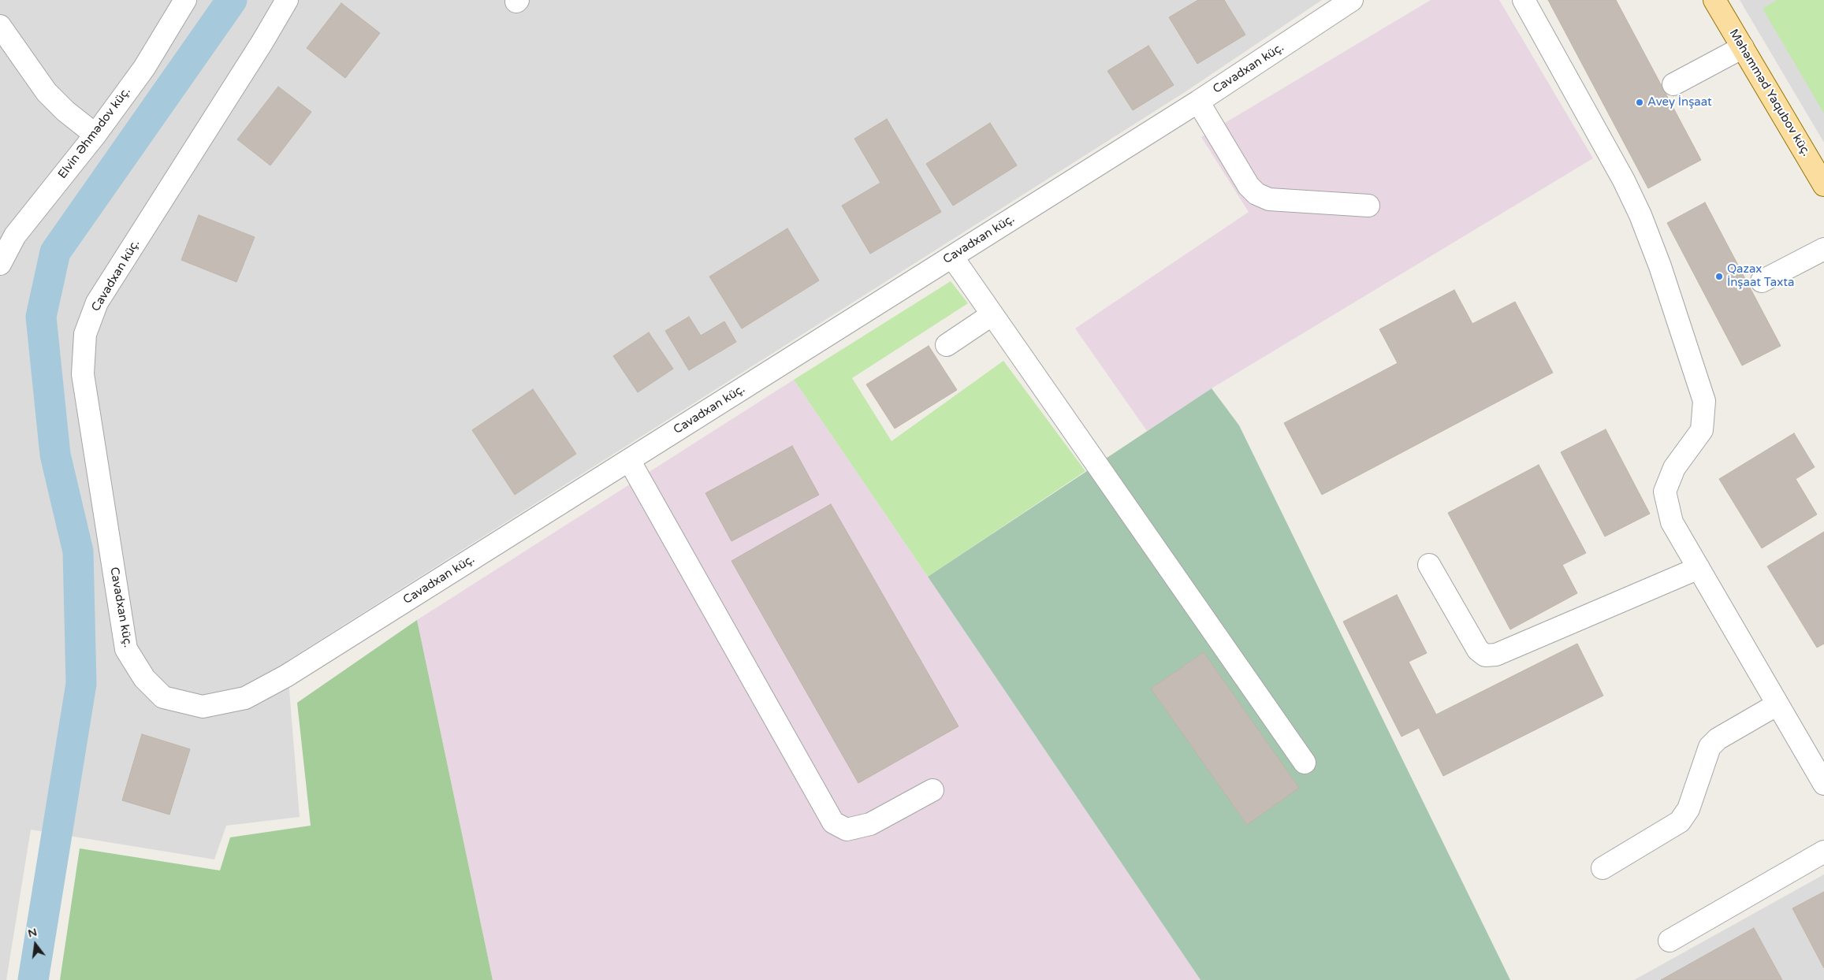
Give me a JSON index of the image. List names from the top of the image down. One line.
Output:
{"streets":{"main road":["Məhəmməd Yaqubov küç."],"street":["Cavadxan küç.","Elvin Əhmədov küç."]},"places":["Avey İnşaat","Qazax İnşaat Taxta"],"north":"top"}
